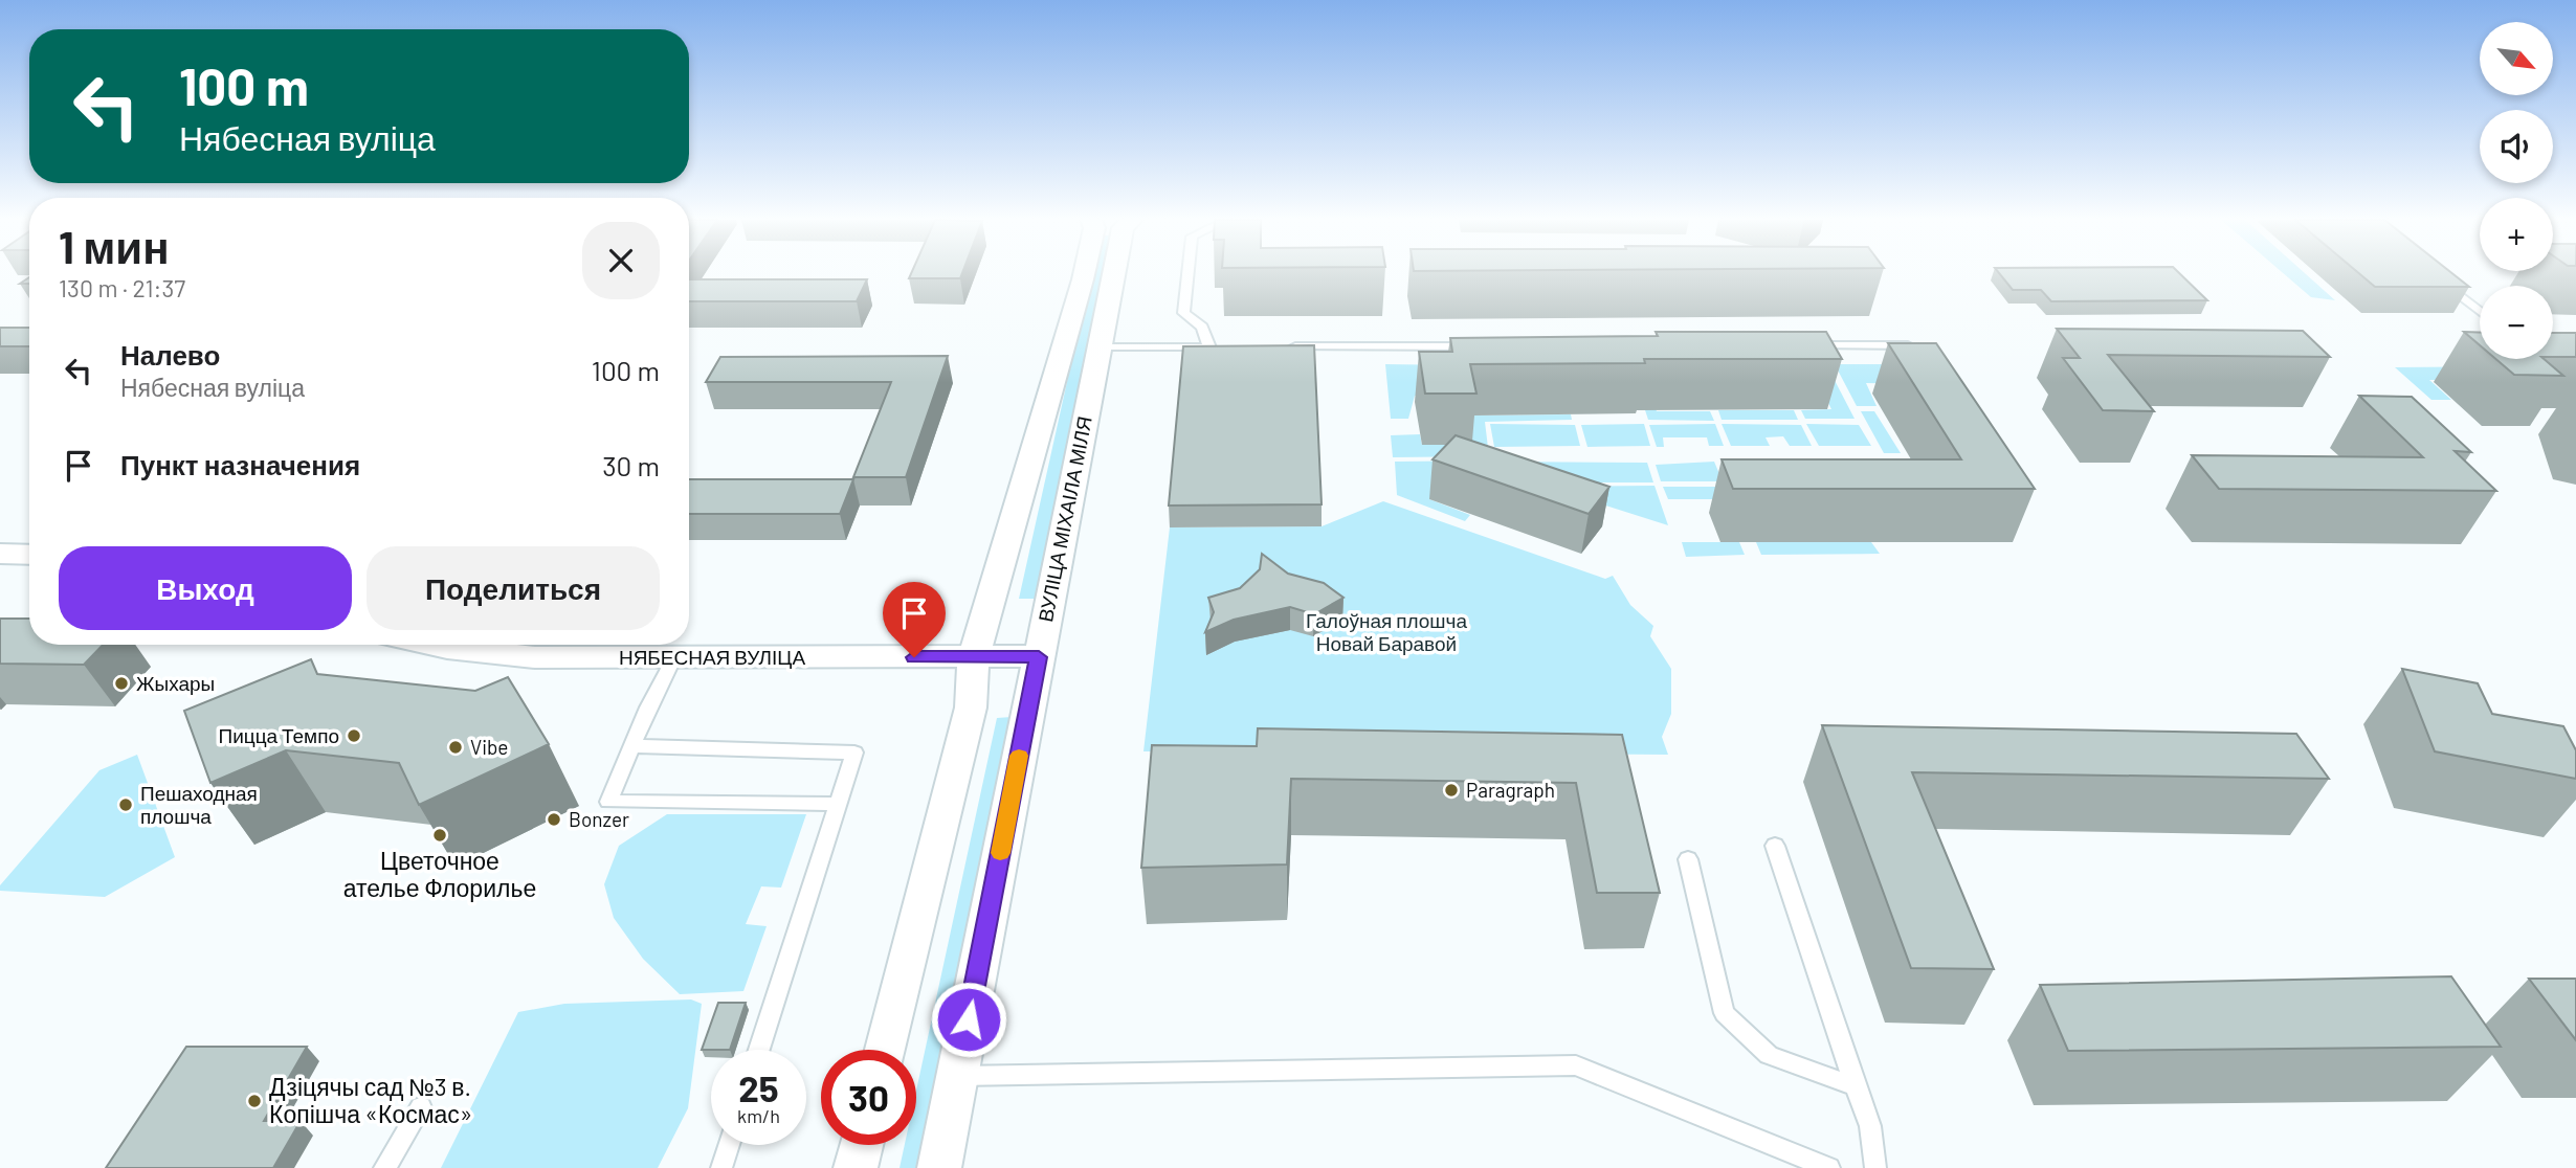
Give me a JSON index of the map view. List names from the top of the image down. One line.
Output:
{"streets":{"street":["ВУЛІЦА МІХАІЛА МІЛЯ","НЯБЕСНАЯ ВУЛІЦА"]},"crossings":[["ВУЛІЦА МІХАІЛА МІЛЯ","НЯБЕСНАЯ ВУЛІЦА"]],"parks":["Галоўная плошча Новай Баравой"],"places":["Жыхары","Пицца Темпо","Vibe","Paragraph","Пешаходная плошча","Bonzer","Цветочное ателье Флорилье","Дзіцячы сад №3 в. Копішча «Космас»"],"north":"bottom right","page":{"map_buttons":["+","−"],"turn":["100 m","Нябесная вуліца"],"heading":["1 мин","130 m · 21:37"],"list":[{"name":"Налево","note":"Нябесная вуліца","value":"100 m"},{"name":"Пункт назначения","value":"30 m"}],"buttons":["Выход","Поделиться"],"speed":"25 km/h","limit":"30"}}
